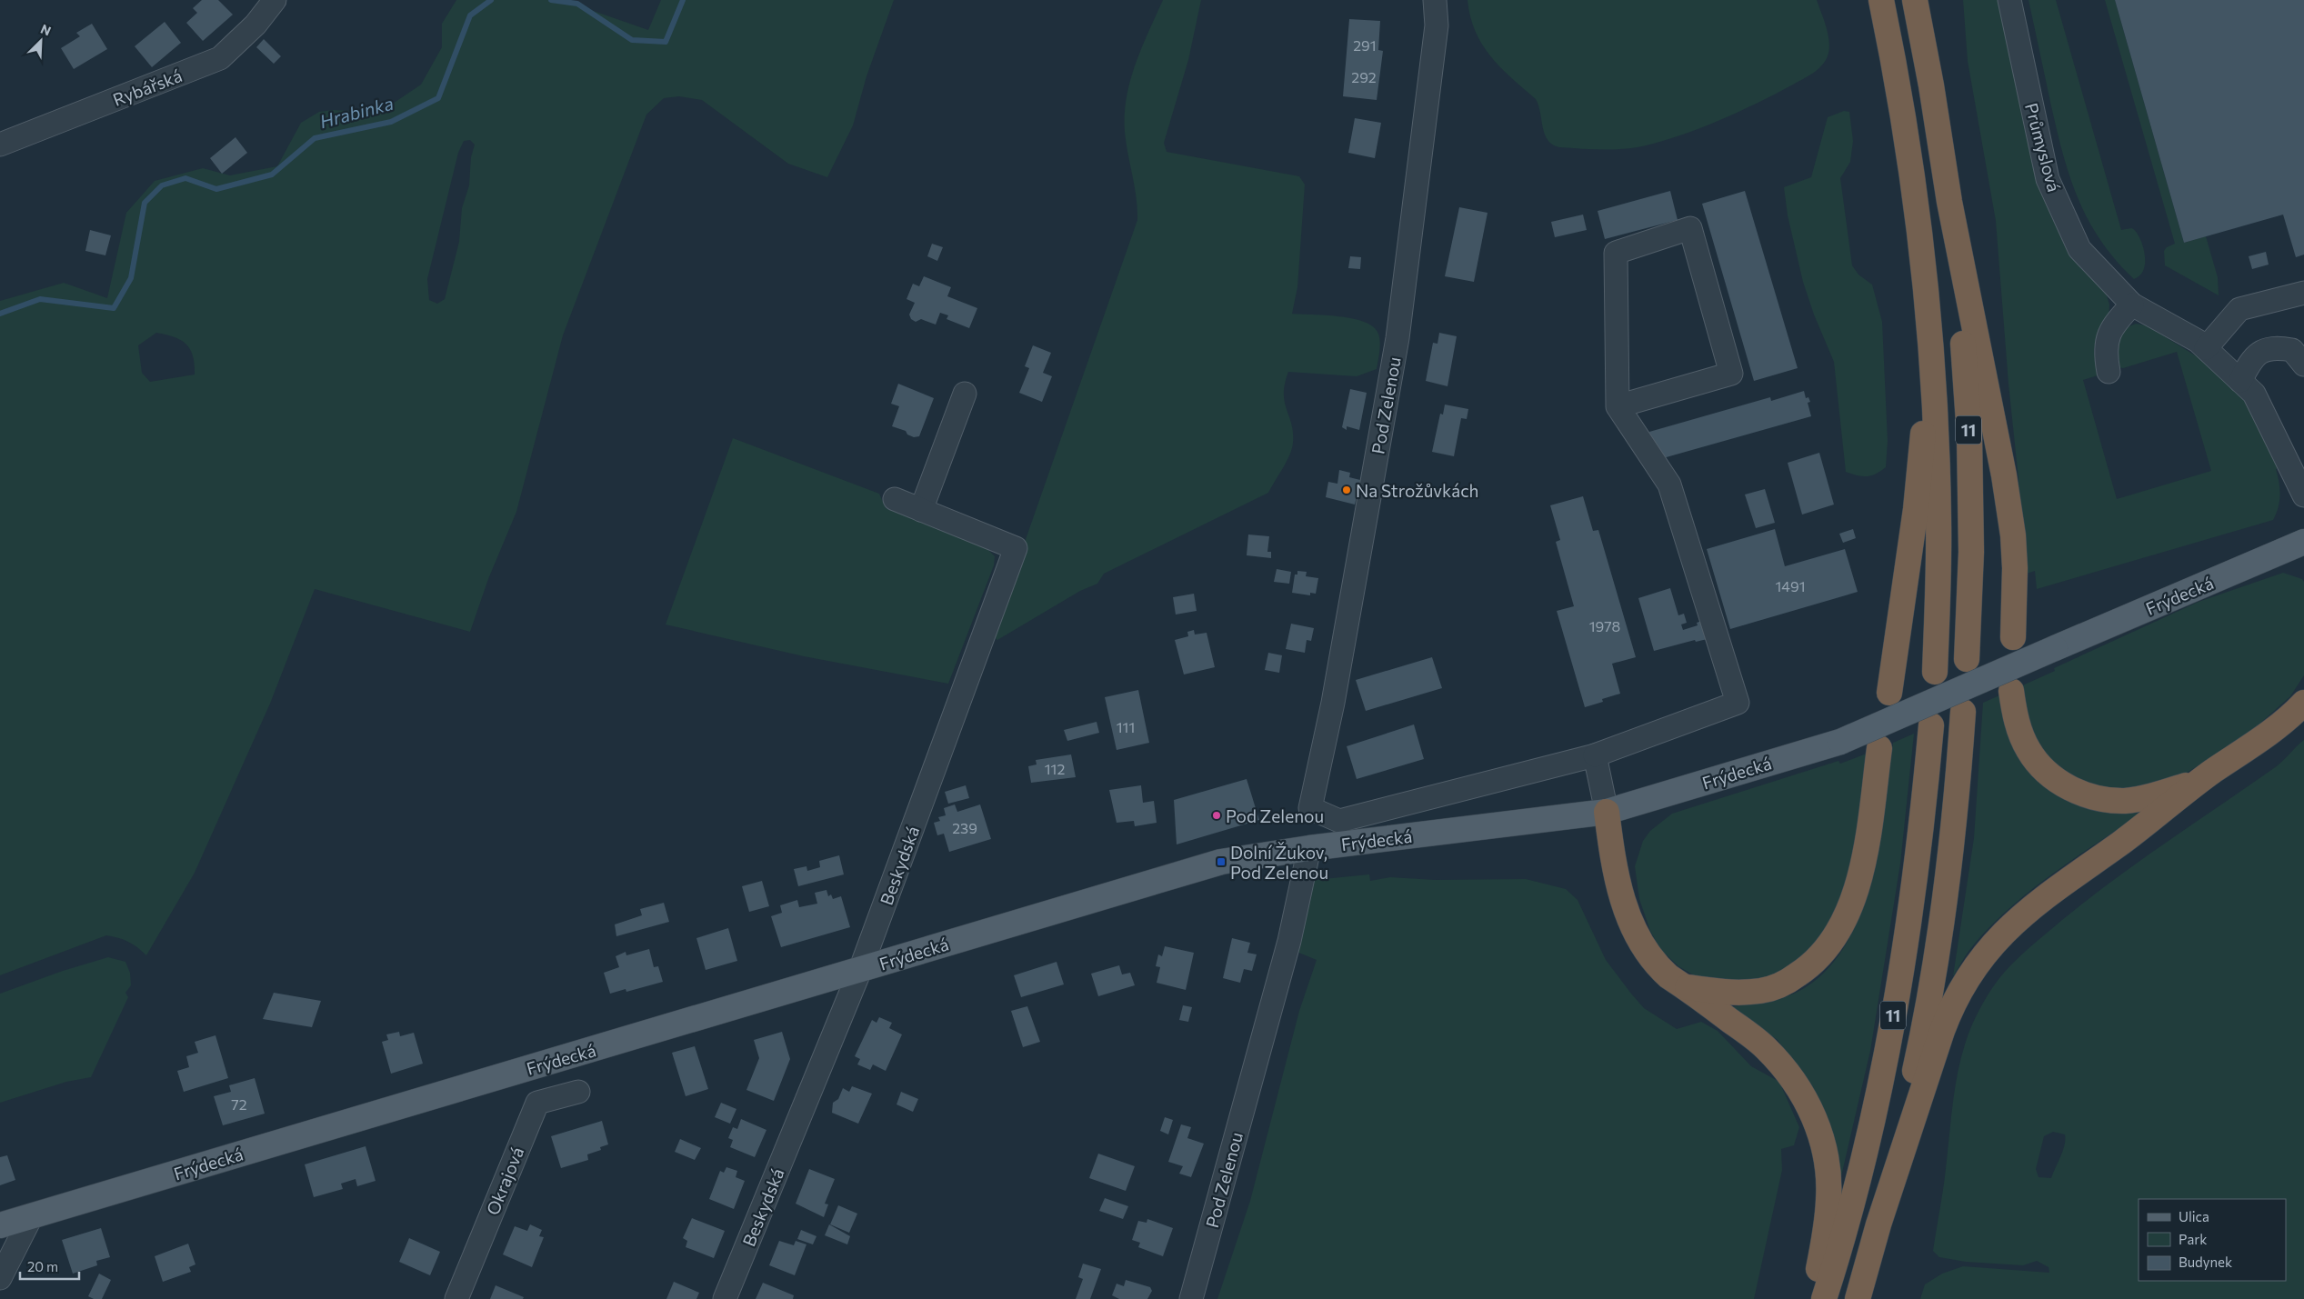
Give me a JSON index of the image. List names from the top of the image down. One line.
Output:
{"streets":{"highway":["11"],"main road":["Frýdecká"],"street":["Rybářská","Průmyslová","Pod Zelenou","Beskydská","Okrajová"]},"crossings":[["Pod Zelenou","Frýdecká"],["Frýdecká","Beskydská"]],"water":["Hrabinka"],"places":{"other":["Na Strožůvkách","Pod Zelenou"],"transit":["Dolní Žukov, Pod Zelenou"]},"house_numbers":["291","292","1491","1978","111","112","239","72"],"legend":["Ulica","Park","Budynek"],"scale_bar":"20 m","north":"top right"}
